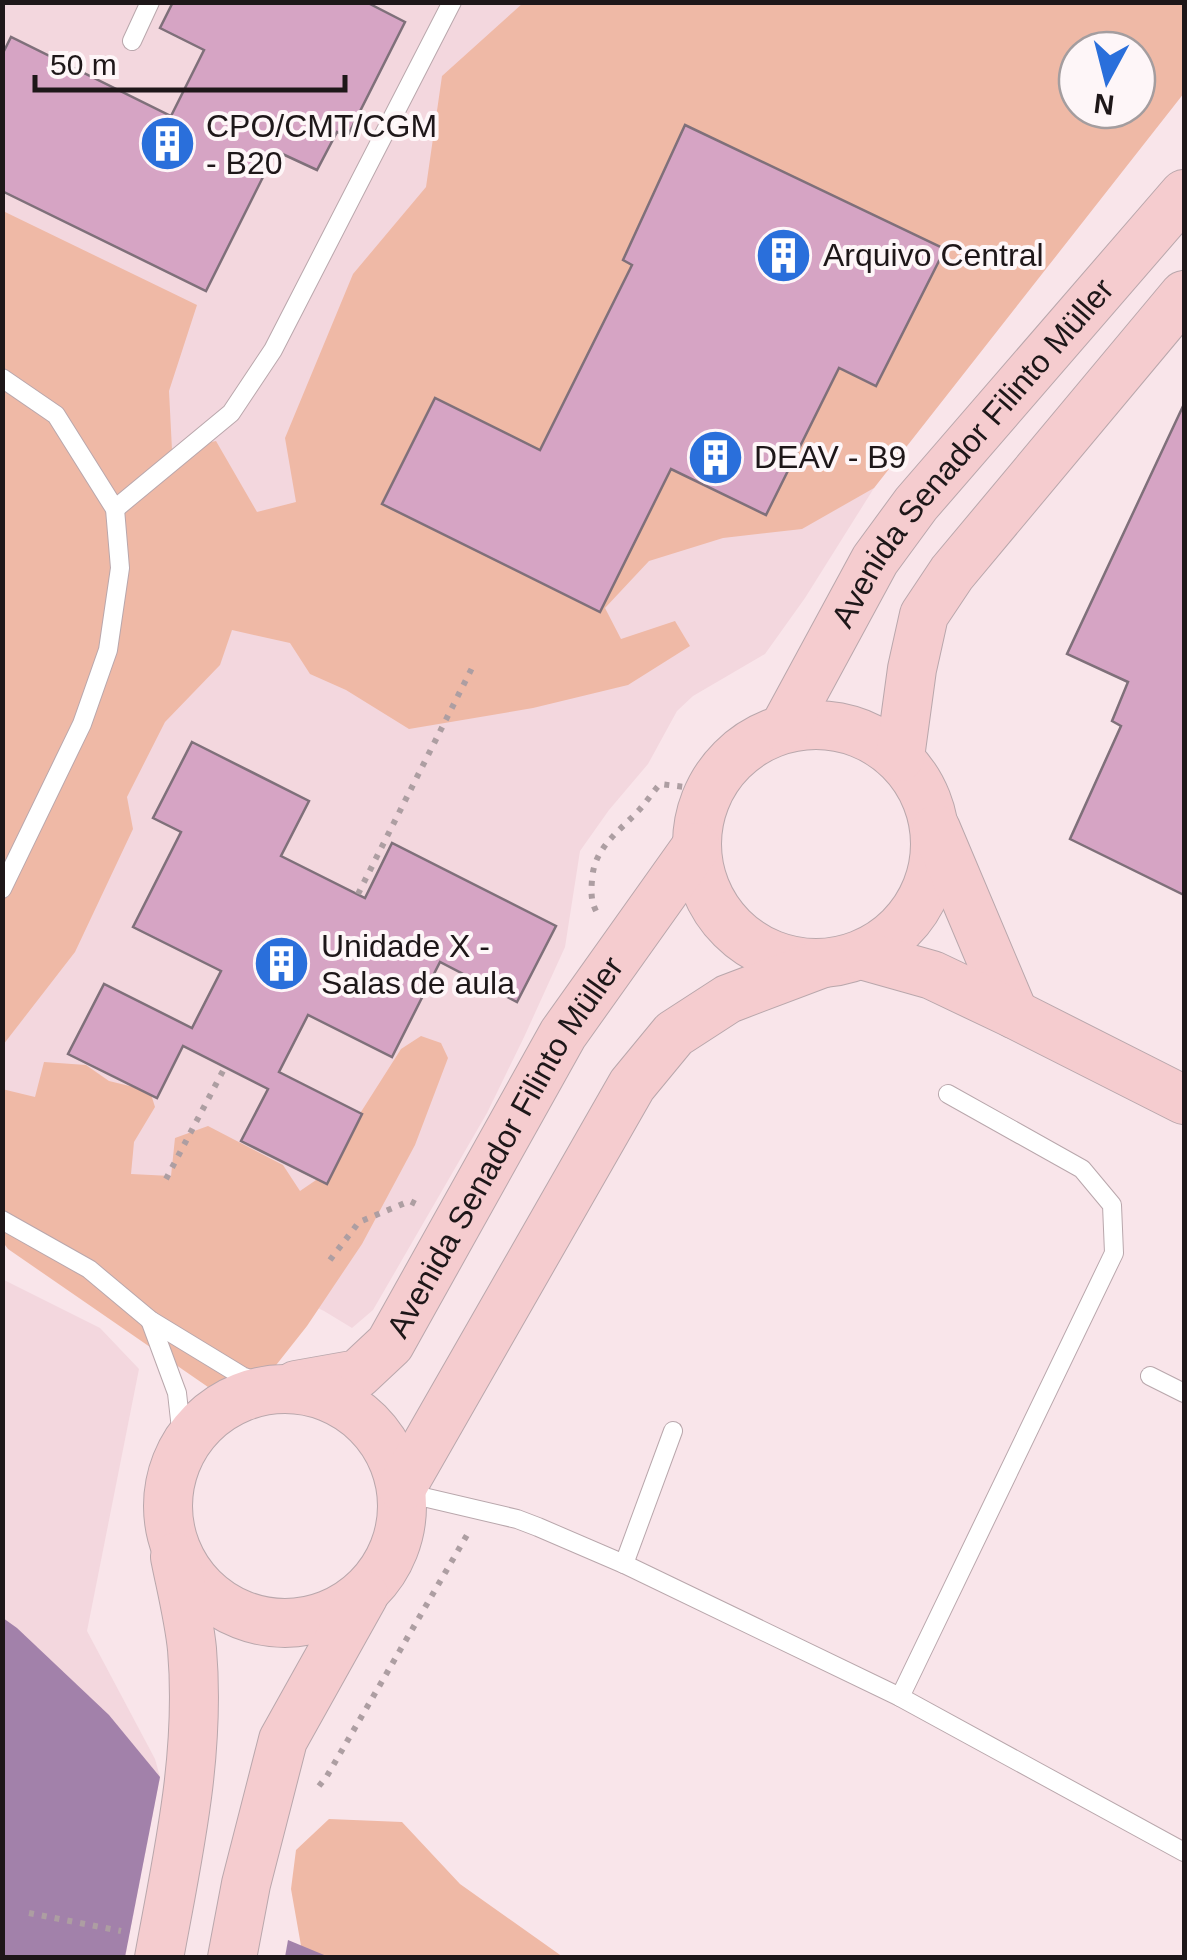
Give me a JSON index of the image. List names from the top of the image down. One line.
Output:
{"streets":{"main road":["Avenida Senador Filinto Müller"]},"places":{"building":["CPO/CMT/CGM - B20","Arquivo Central","DEAV - B9","Unidade X - Salas de aula"]},"scale_bar":"50 m","north":"bottom"}
